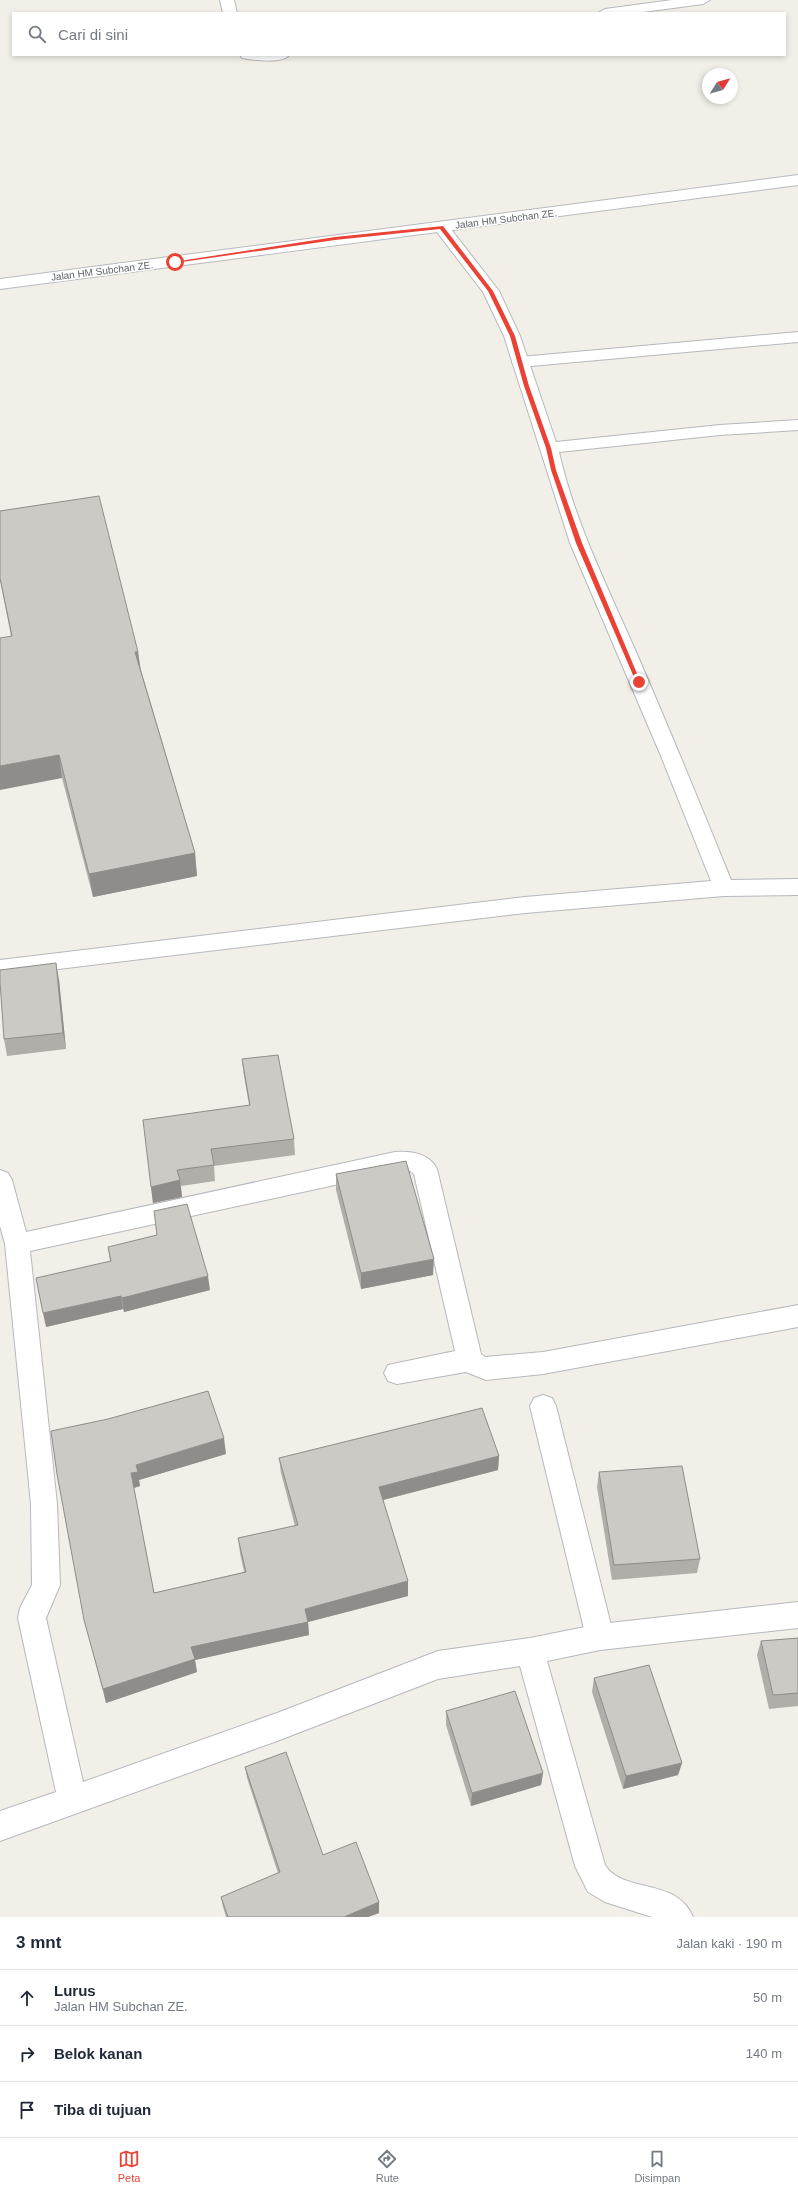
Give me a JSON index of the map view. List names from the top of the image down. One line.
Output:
{"streets":{"street":["Jalan HM Subchan ZE."]},"north":"top right","page":{"search":"Cari di sini","heading":["3 mnt","Jalan kaki · 190 m"],"list":[["Lurus","Jalan HM Subchan ZE.","50 m"],["Belok kanan","140 m"],"Tiba di tujuan"],"nav":["Peta","Rute","Disimpan"]}}
